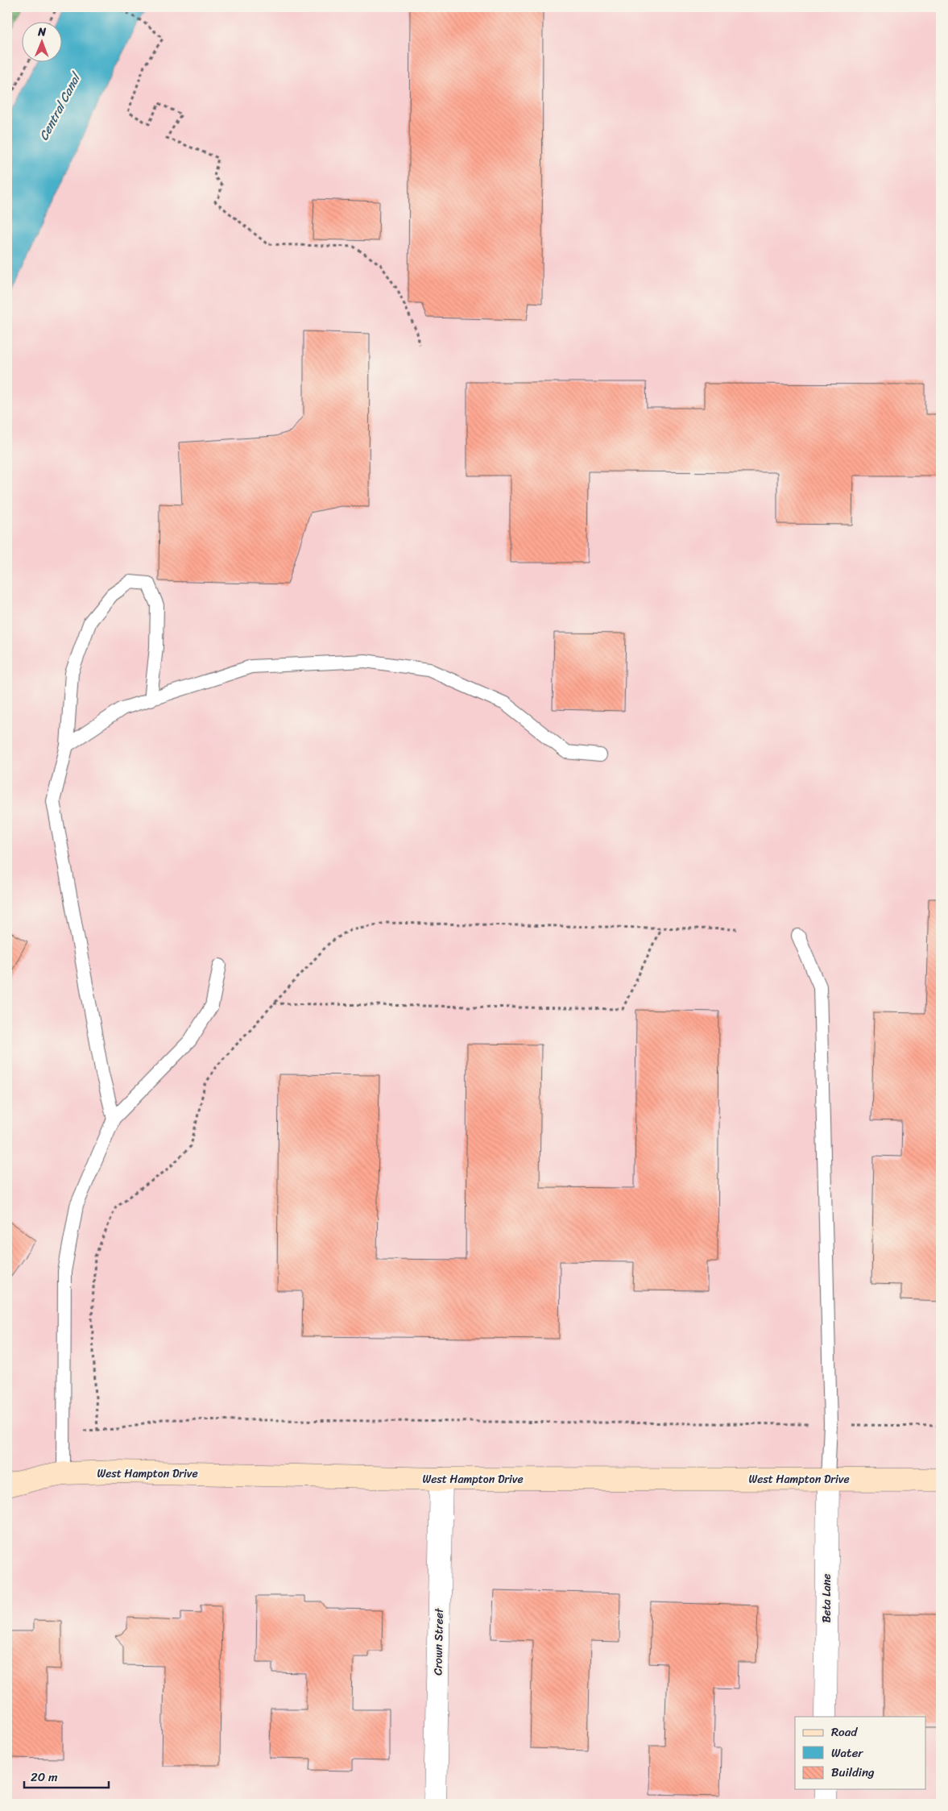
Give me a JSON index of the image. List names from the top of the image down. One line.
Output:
{"streets":{"street":["West Hampton Drive","Beta Lane","Crown Street"]},"crossings":[["West Hampton Drive","Beta Lane"],["West Hampton Drive","Crown Street"]],"water":["Central Canal"],"legend":["Road","Water","Building"],"scale_bar":"20 m","north":"top"}
